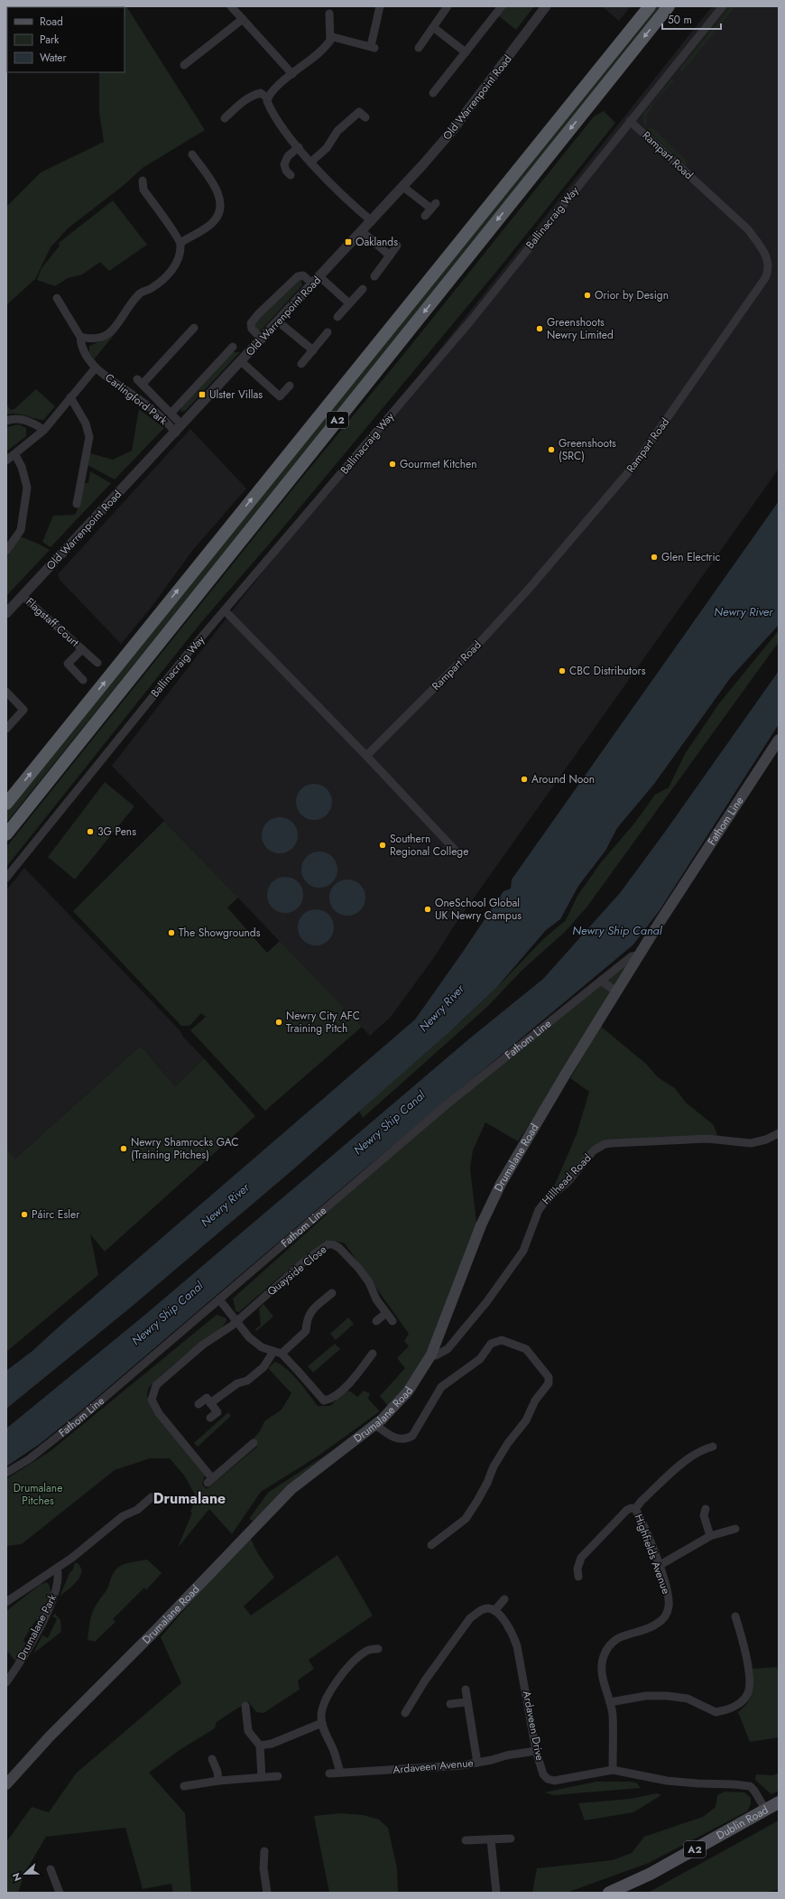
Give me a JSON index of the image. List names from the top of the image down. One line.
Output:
{"streets":{"highway":["A2"],"main road":["Fathom Line","Drumalane Road","Dublin Road"],"street":["Old Warrenpoint Road","Rampart Road","Ballinacraig Way","Carlingford Park","Flagstaff Court","Hillhead Road","Quayside Close","Highfields Avenue","Drumalane Park","Ardaveen Drive","Ardaveen Avenue"]},"crossings":[["Old Warrenpoint Road","Carlingford Park"],["Old Warrenpoint Road","Flagstaff Court"],["Rampart Road","Ballinacraig Way"],["Fathom Line","Drumalane Road"],["Drumalane Road","Hillhead Road"],["Highfields Avenue","Ardaveen Drive"],["Ardaveen Drive","Ardaveen Avenue"]],"districts":["Drumalane"],"water":["Newry River","Newry Ship Canal"],"parks":["Drumalane Pitches"],"places":{"transit":["Oaklands","Ulster Villas"],"other":["Orior by Design","Greenshoots Newry Limited","Greenshoots (SRC)","Gourmet Kitchen","Glen Electric","CBC Distributors","Around Noon","3G Pens","Southern Regional College","OneSchool Global UK Newry Campus","The Showgrounds","Newry City AFC Training Pitch","Newry Shamrocks GAC (Training Pitches)","Páirc Esler"]},"legend":["Road","Park","Water"],"scale_bar":"50 m","north":"left"}
